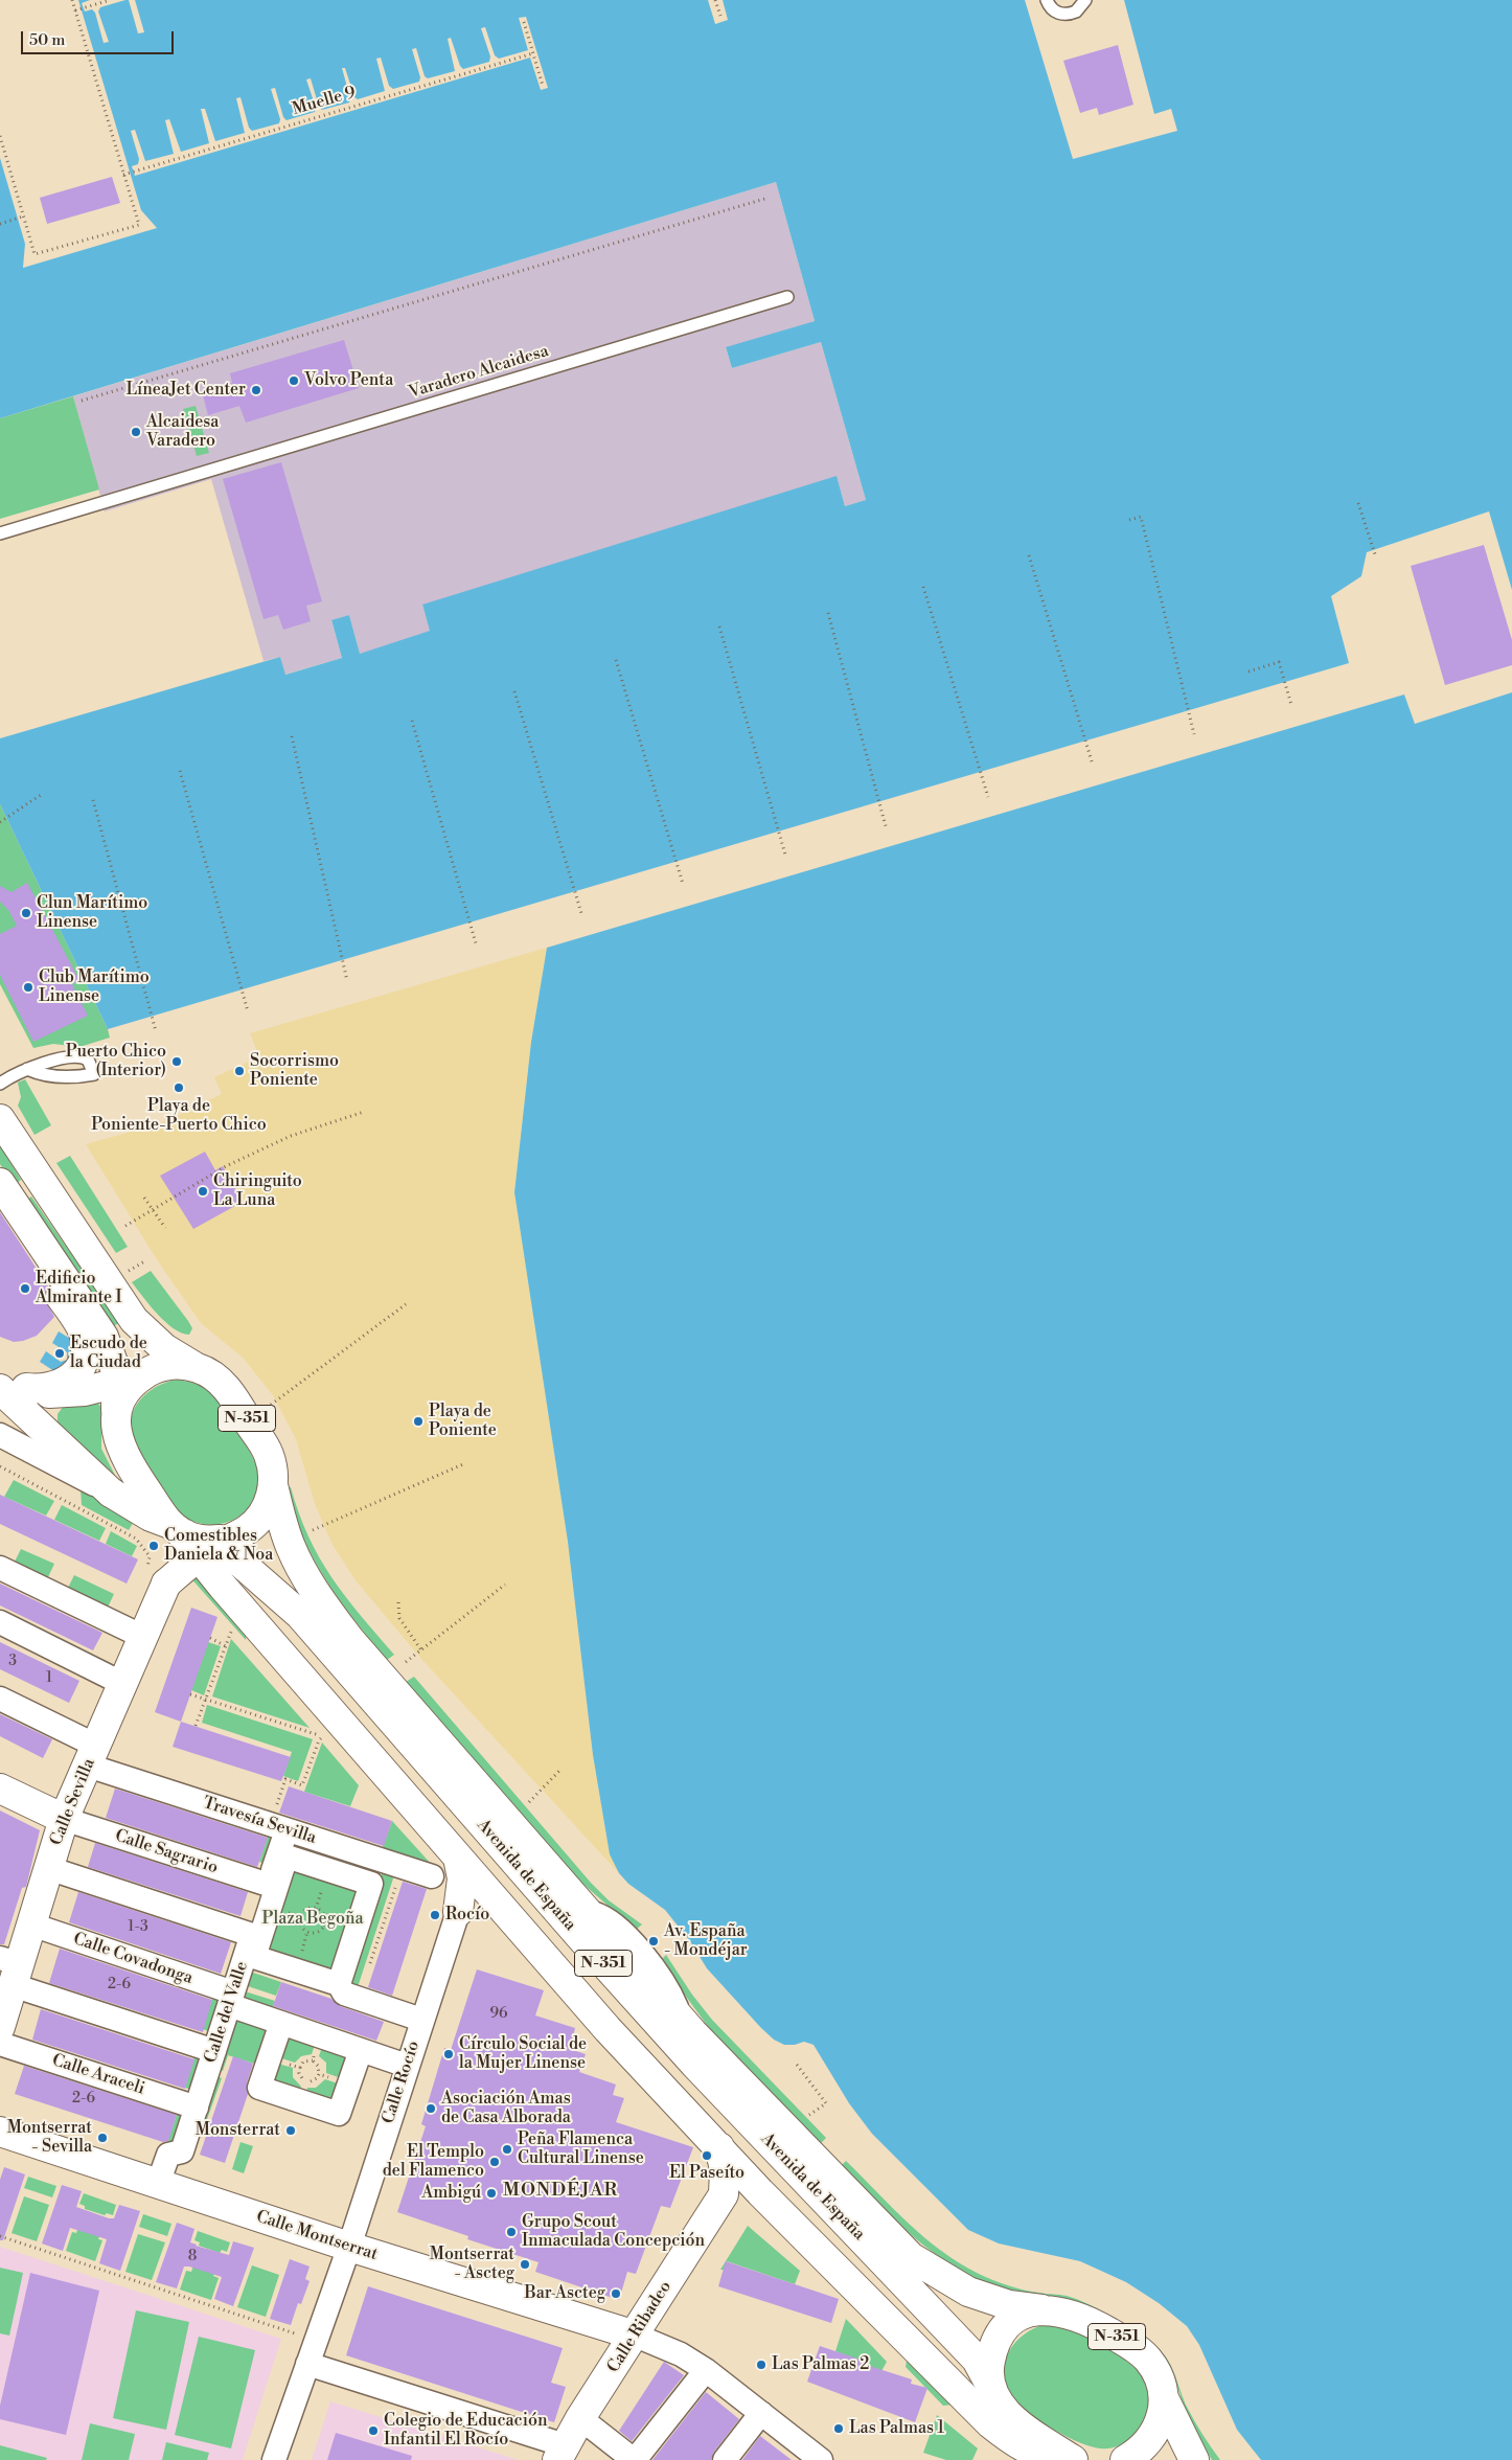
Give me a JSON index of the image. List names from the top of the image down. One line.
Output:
{"streets":{"main road":["N-351","Calle Sevilla","Avenida de España","Calle Montserrat","Calle Ribadeo"],"street":["Travesía Sevilla","Calle Sagrario","Calle Covadonga","Calle del Valle","Calle Araceli","Calle Rocío"],"lane":["Varadero Alcaidesa"],"path":["Muelle 9"]},"crossings":[["N-351","Avenida de España"],["Calle Sevilla","Travesía Sevilla"],["Calle Sevilla","Calle Sagrario"],["Calle Sevilla","Calle Covadonga"],["Travesía Sevilla","Calle del Valle"],["Calle Sagrario","Calle del Valle"],["Calle Covadonga","Calle del Valle"],["Calle Covadonga","Calle Rocío"],["Calle del Valle","Calle Araceli"],["Calle del Valle","Calle Montserrat"],["Calle Rocío","Calle Montserrat"],["Calle Montserrat","Calle Ribadeo"]],"districts":["MONDÉJAR"],"parks":["Plaza Begoña"],"places":["Volvo Penta","LíneaJet Center","Alcaidesa Varadero","Clun Marítimo Linense","Club Marítimo Linense","Puerto Chico (Interior)","Socorrismo Poniente","Playa de Poniente-Puerto Chico","Chiringuito La Luna","Edificio Almirante I","Escudo de la Ciudad","Playa de Poniente","Comestibles Daniela & Noa","Rocío","Av. España - Mondéjar","Círculo Social de la Mujer Linense","Asociación Amas de Casa Alborada","Monsterrat","Montserrat - Sevilla","Peña Flamenca Cultural Linense","El Paseíto","El Templo del Flamenco","Ambigú","Grupo Scout Inmaculada Concepción","Montserrat - Ascteg","Bar Ascteg","Las Palmas 2","Las Palmas 1","Colegio de Educación Infantil El Rocío"],"house_numbers":["3","1","1-3","2-6","96","2-6","8"],"scale_bar":"50 m"}
